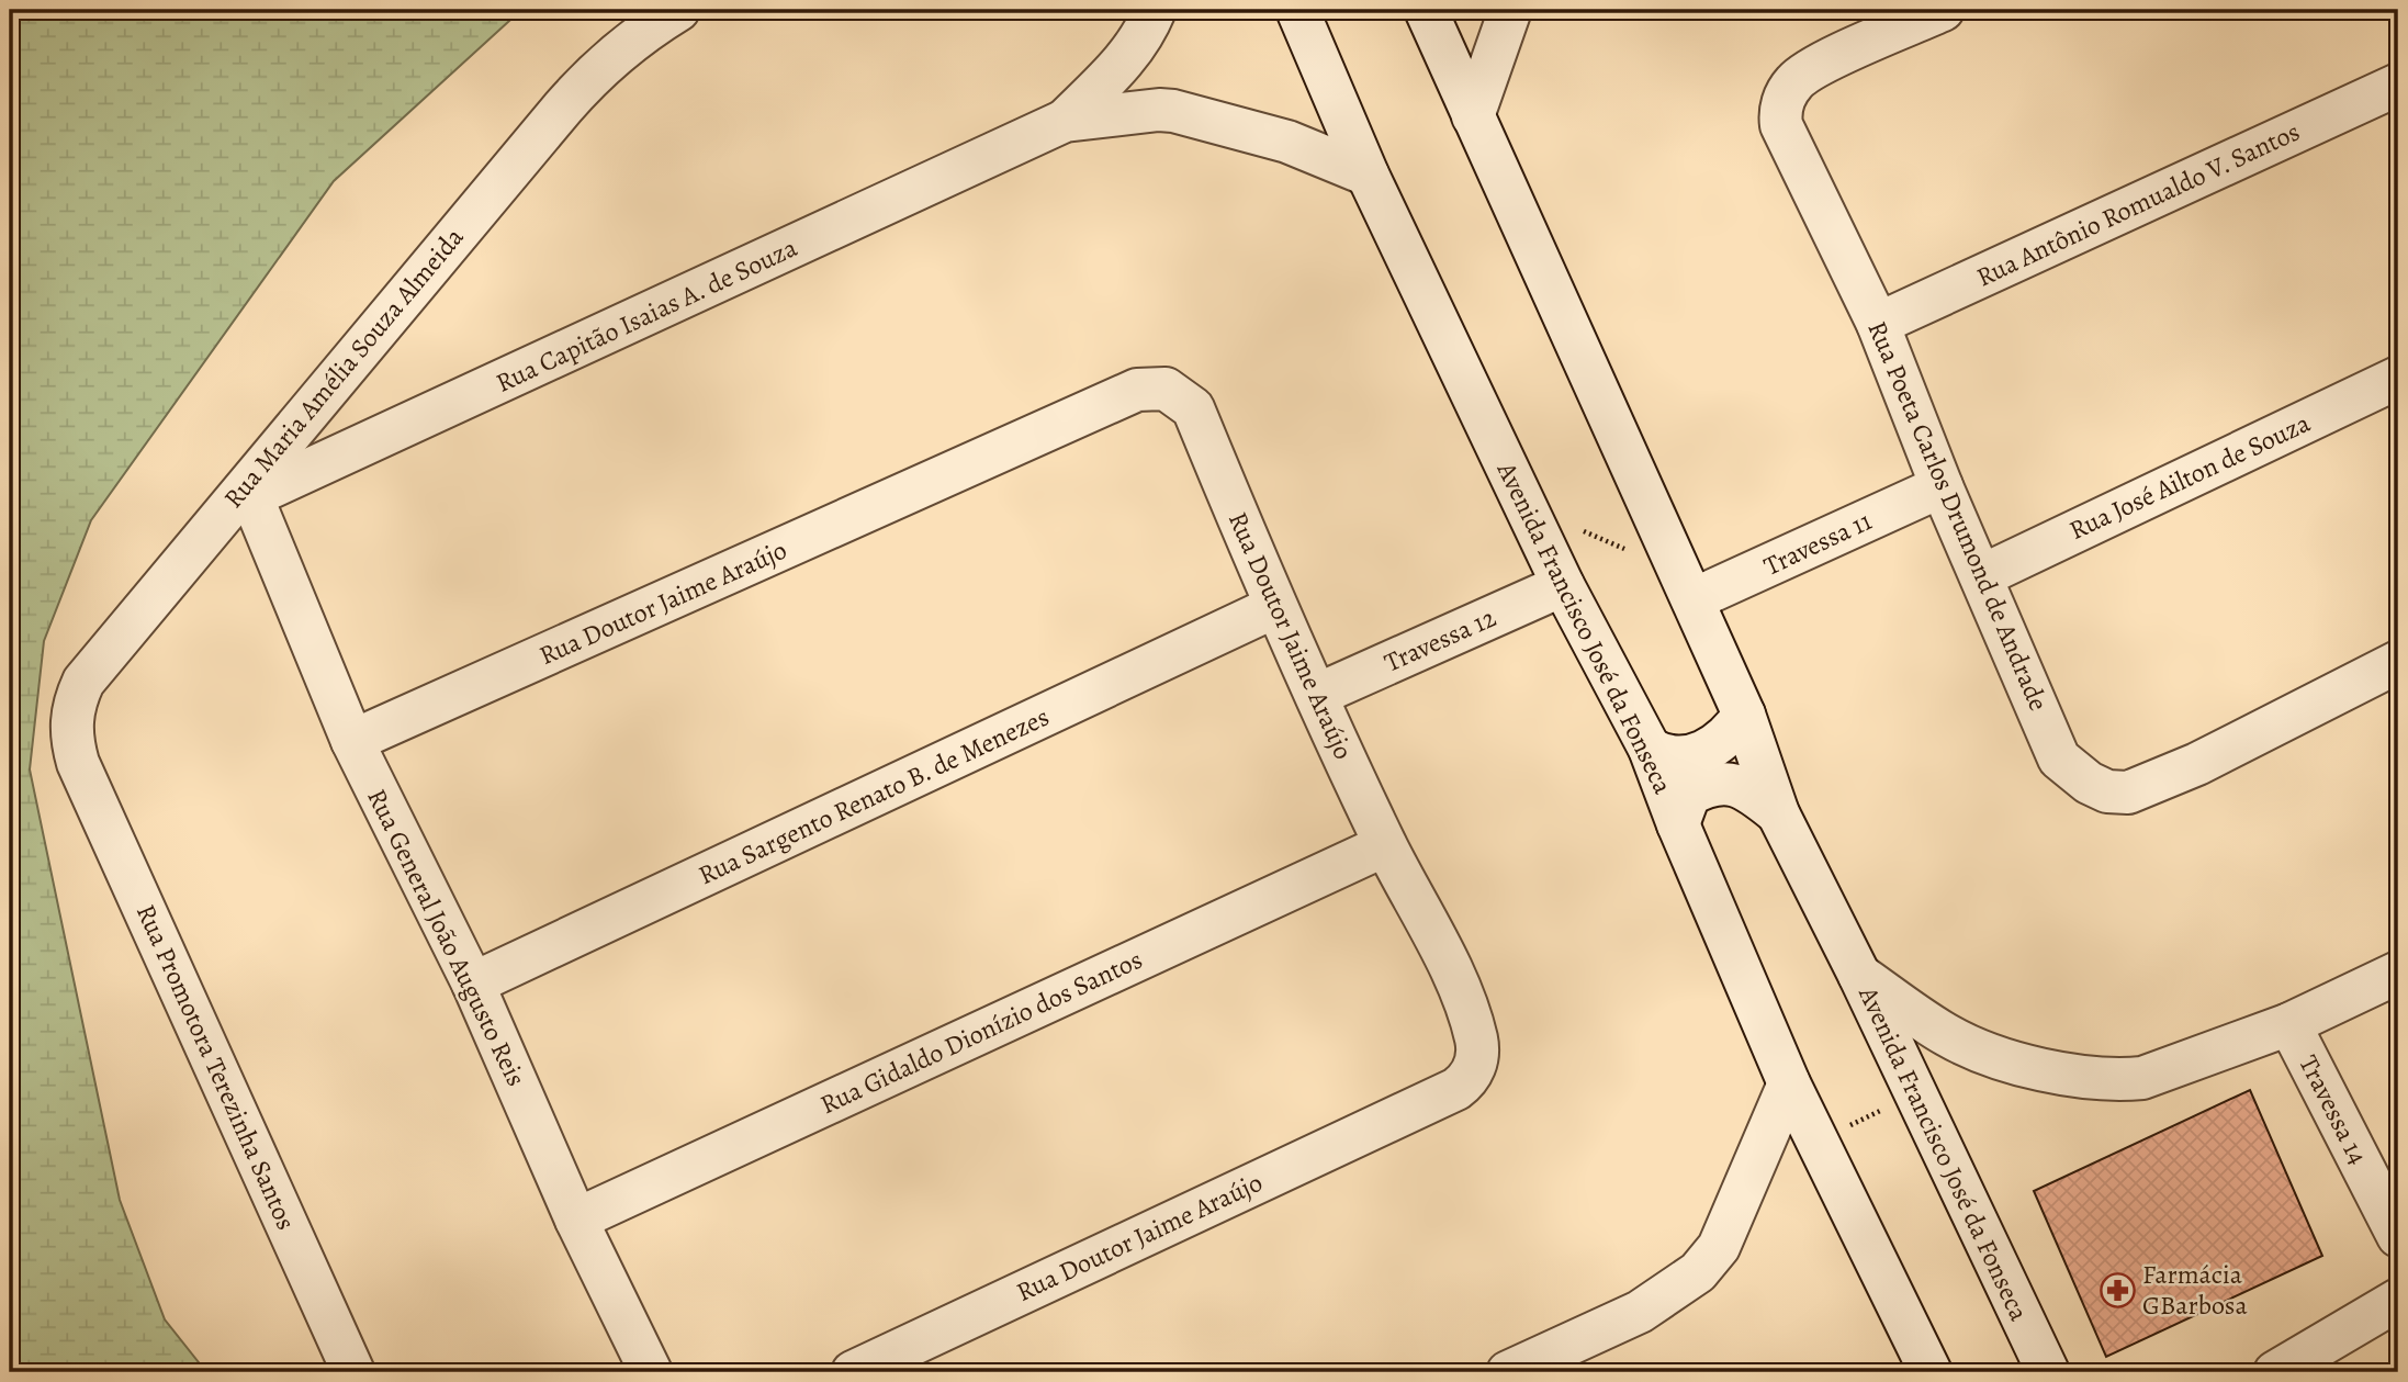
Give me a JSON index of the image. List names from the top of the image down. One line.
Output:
{"streets":{"street":["Rua Antônio Romualdo V. Santos","Rua Capitão Isaias A. de Souza","Rua Maria Amélia Souza Almeida","Rua José Ailton de Souza","Rua Poeta Carlos Drumond de Andrade","Travessa 11","Rua Doutor Jaime Araújo","Avenida Francisco José da Fonseca","Travessa 12","Rua Sargento Renato B. de Menezes","Rua General João Augusto Reis","Rua Gidaldo Dionízio dos Santos","Rua Promotora Terezinha Santos","Travessa 14"]},"crossings":[["Rua Antônio Romualdo V. Santos","Rua Poeta Carlos Drumond de Andrade"],["Rua Capitão Isaias A. de Souza","Rua Maria Amélia Souza Almeida"],["Rua Capitão Isaias A. de Souza","Avenida Francisco José da Fonseca"],["Rua Capitão Isaias A. de Souza","Rua General João Augusto Reis"],["Rua Maria Amélia Souza Almeida","Rua General João Augusto Reis"],["Rua Maria Amélia Souza Almeida","Rua Promotora Terezinha Santos"],["Rua José Ailton de Souza","Rua Poeta Carlos Drumond de Andrade"],["Rua Poeta Carlos Drumond de Andrade","Travessa 11"],["Travessa 11","Avenida Francisco José da Fonseca"],["Rua Doutor Jaime Araújo","Travessa 12"],["Rua Doutor Jaime Araújo","Rua Sargento Renato B. de Menezes"],["Rua Doutor Jaime Araújo","Rua General João Augusto Reis"],["Rua Doutor Jaime Araújo","Rua Gidaldo Dionízio dos Santos"],["Avenida Francisco José da Fonseca","Travessa 12"],["Rua Sargento Renato B. de Menezes","Rua General João Augusto Reis"],["Rua General João Augusto Reis","Rua Gidaldo Dionízio dos Santos"]],"places":{"pharmacy":["Farmácia GBarbosa"]}}
